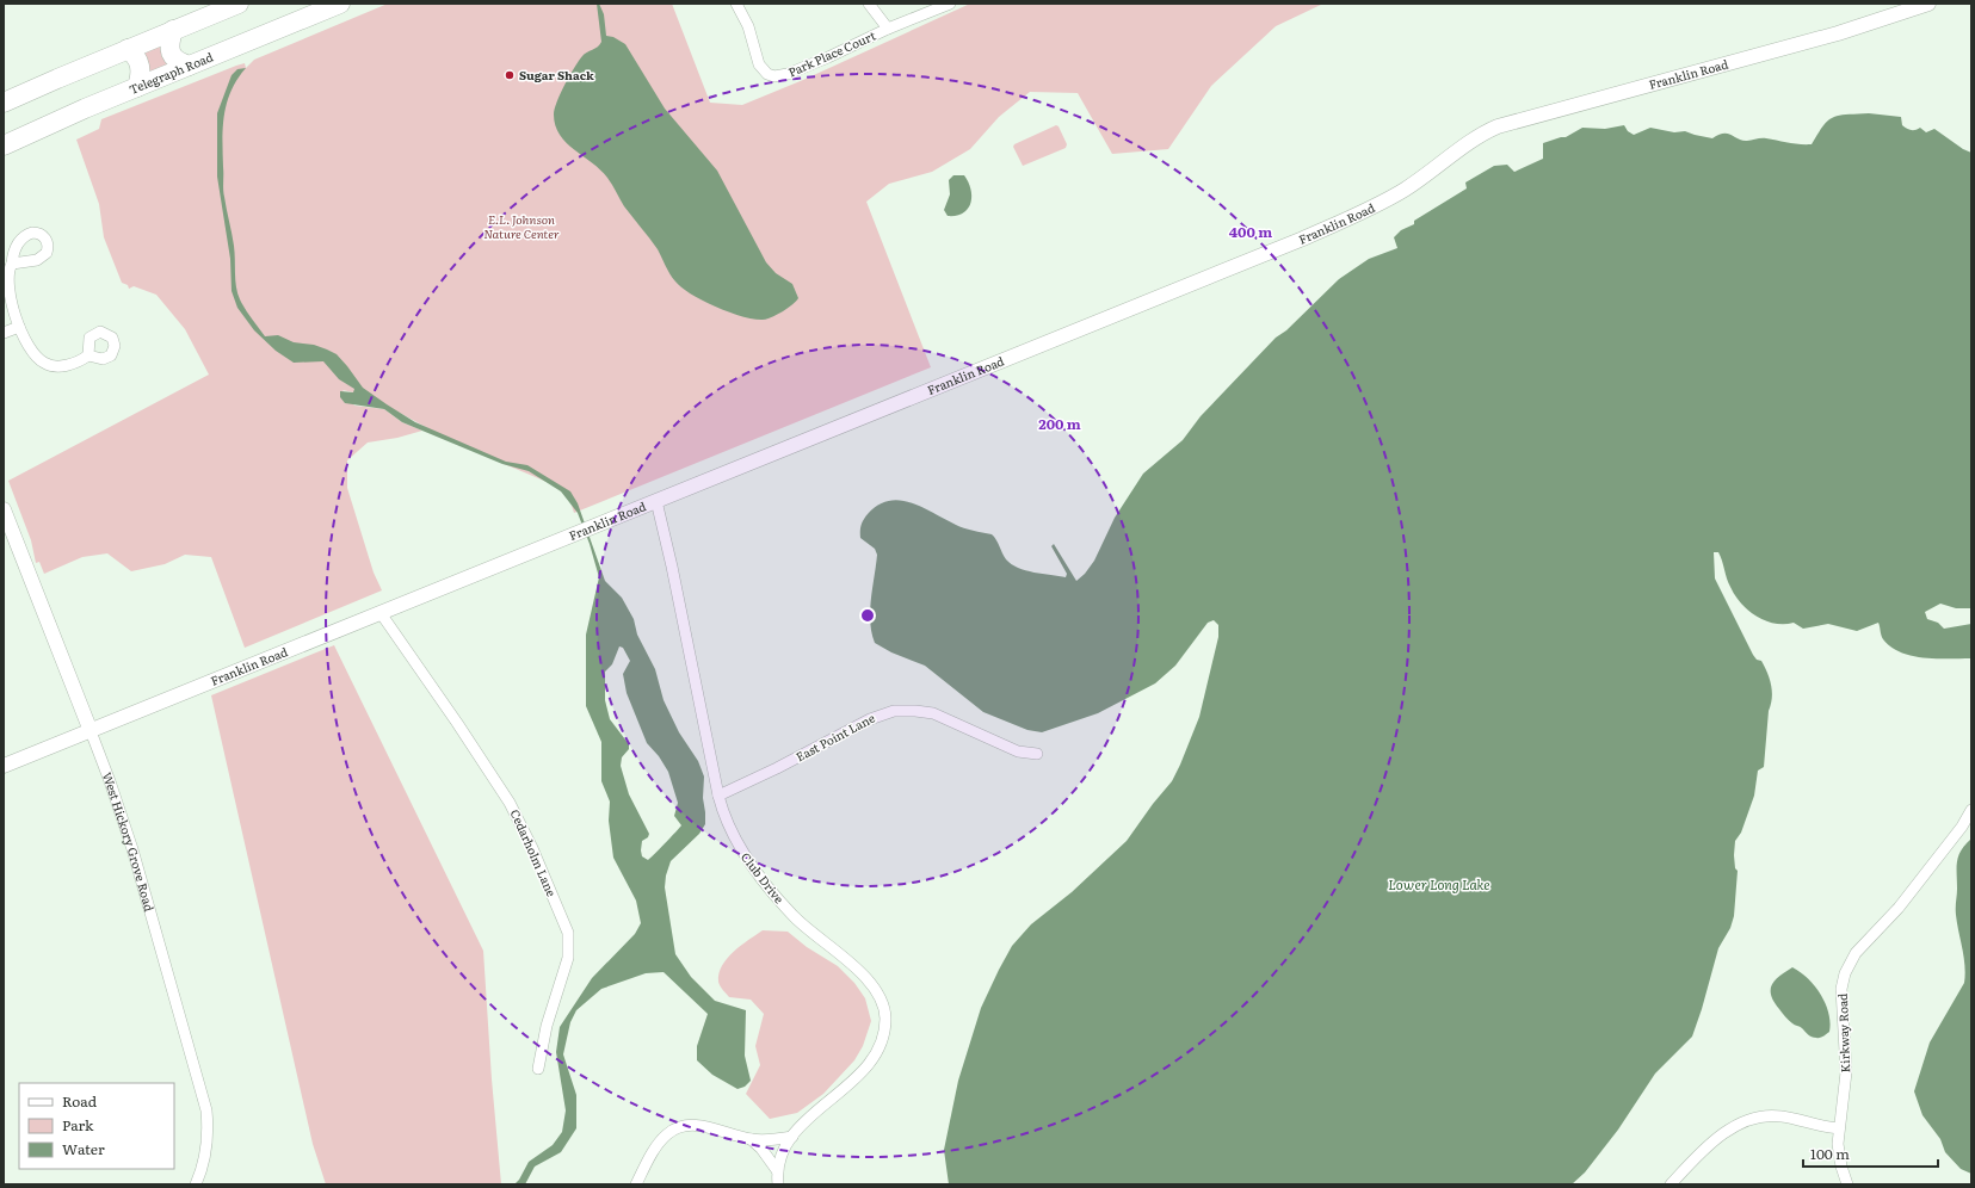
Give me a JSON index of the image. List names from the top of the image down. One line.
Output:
{"streets":{"highway":["Telegraph Road"],"street":["Park Place Court","Franklin Road","East Point Lane","West Hickory Grove Road","Cedarholm Lane","Club Drive","Kirkway Road"]},"crossings":[["Franklin Road","West Hickory Grove Road"],["Franklin Road","Cedarholm Lane"],["Franklin Road","Club Drive"],["East Point Lane","Club Drive"]],"water":["Lower Long Lake"],"parks":["E.L. Johnson Nature Center"],"places":["Sugar Shack"],"legend":["Road","Park","Water"],"scale_bar":"100 m","rings":["400 m","200 m"]}
